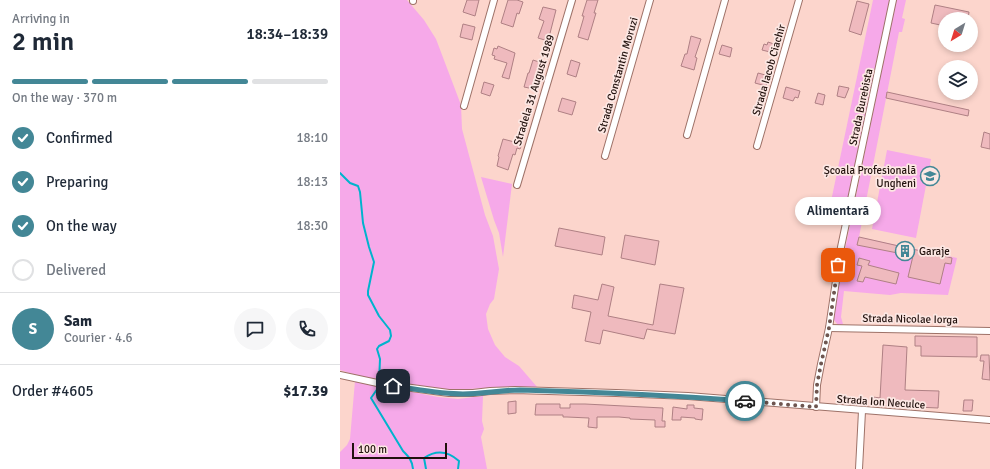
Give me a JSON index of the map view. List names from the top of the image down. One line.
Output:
{"streets":{"street":["Strada Iacob Ciachir","Strada Constantin Moruzi","Stradela 31 August 1989","Strada Burebista","Strada Nicolae Iorga","Strada Ion Neculce"]},"crossings":[["Strada Burebista","Strada Nicolae Iorga"],["Strada Burebista","Strada Ion Neculce"]],"places":{"school or university":["Școala Profesională Ungheni"],"building":["Garaje"],"other":["Alimentară"]},"scale_bar":"100 m","north":"bottom left","page":{"heading":["2 min","Arriving in","18:34–18:39"],"panel":["Sam","Courier · 4.6","Order #4605","$17.39"],"bar":"On the way · 370 m","list":[["Confirmed","18:10"],["Preparing","18:13"],["On the way","18:30"],"Delivered"],"bubble":"Alimentară","round":"S","scale":"100 m"}}
